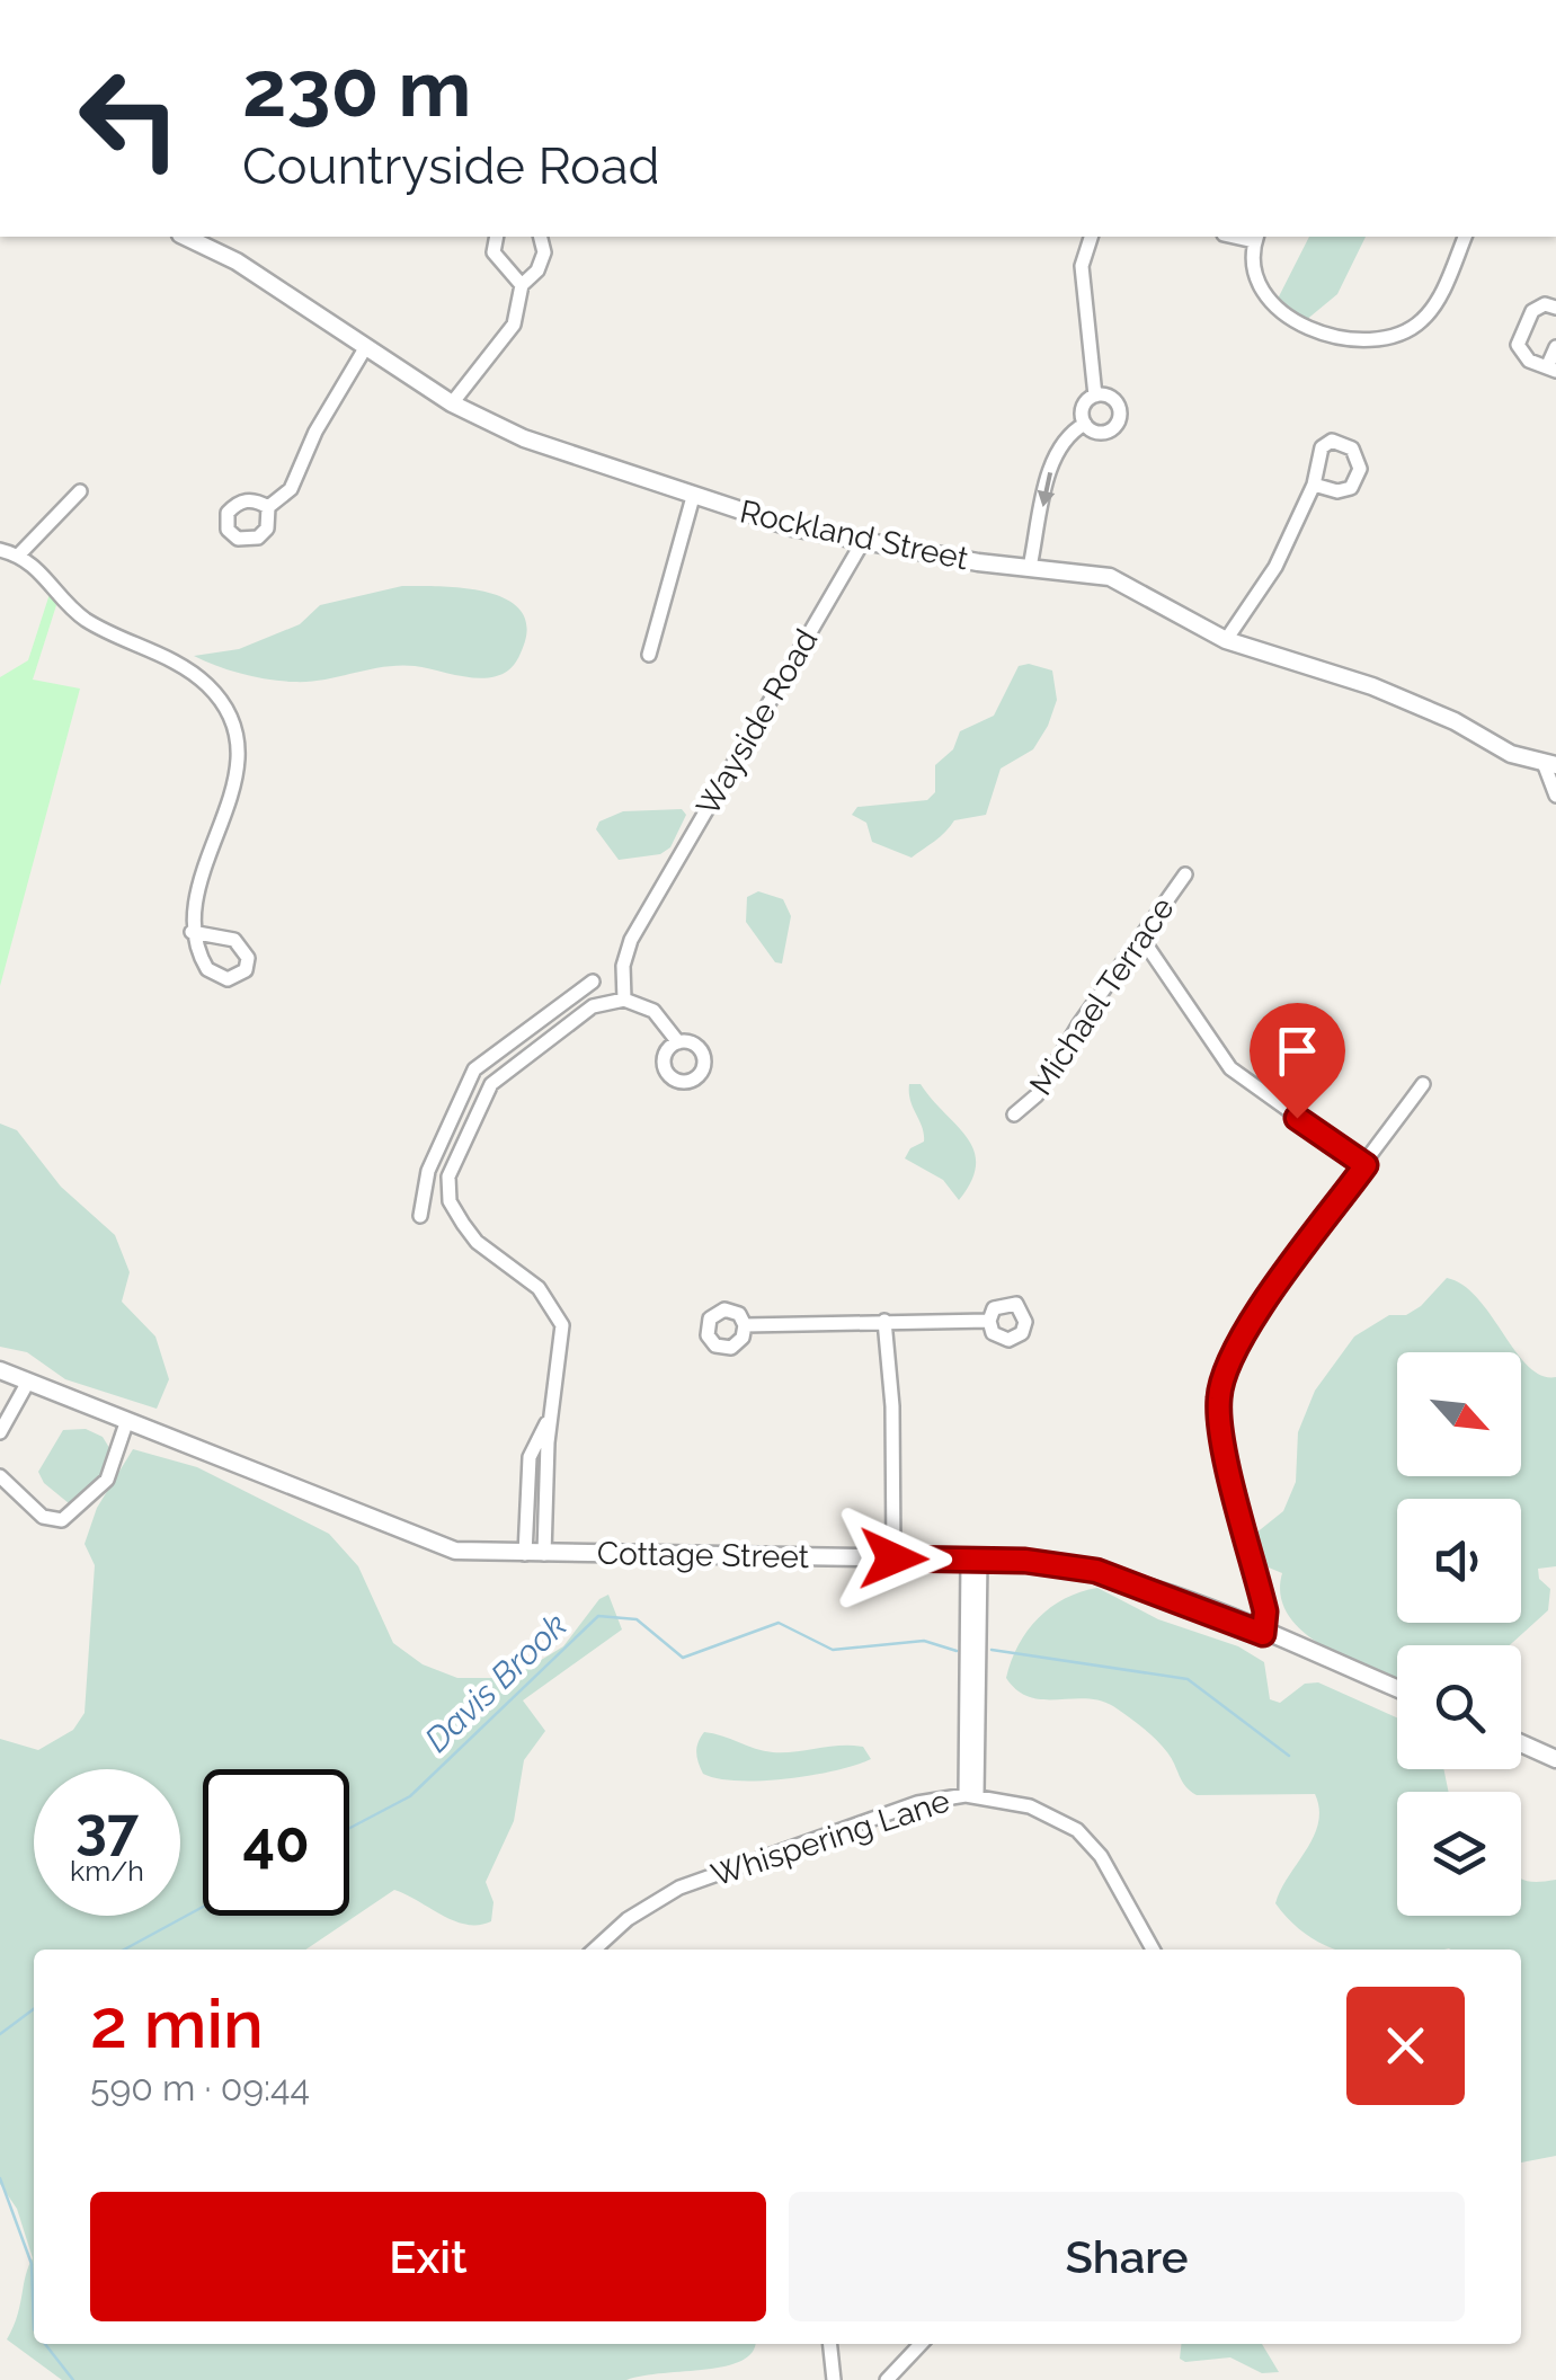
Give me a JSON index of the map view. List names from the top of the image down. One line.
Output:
{"streets":{"street":["Rockland Street","Wayside Road","Michael Terrace","Cottage Street","Whispering Lane"]},"crossings":[["Rockland Street","Wayside Road"]],"water":["Davis Brook"],"north":"bottom right","page":{"turn":["230 m","Countryside Road"],"speed":"37 km/h","limit":"40","heading":["2 min","590 m · 09:44"],"buttons":["Exit","Share"]}}
